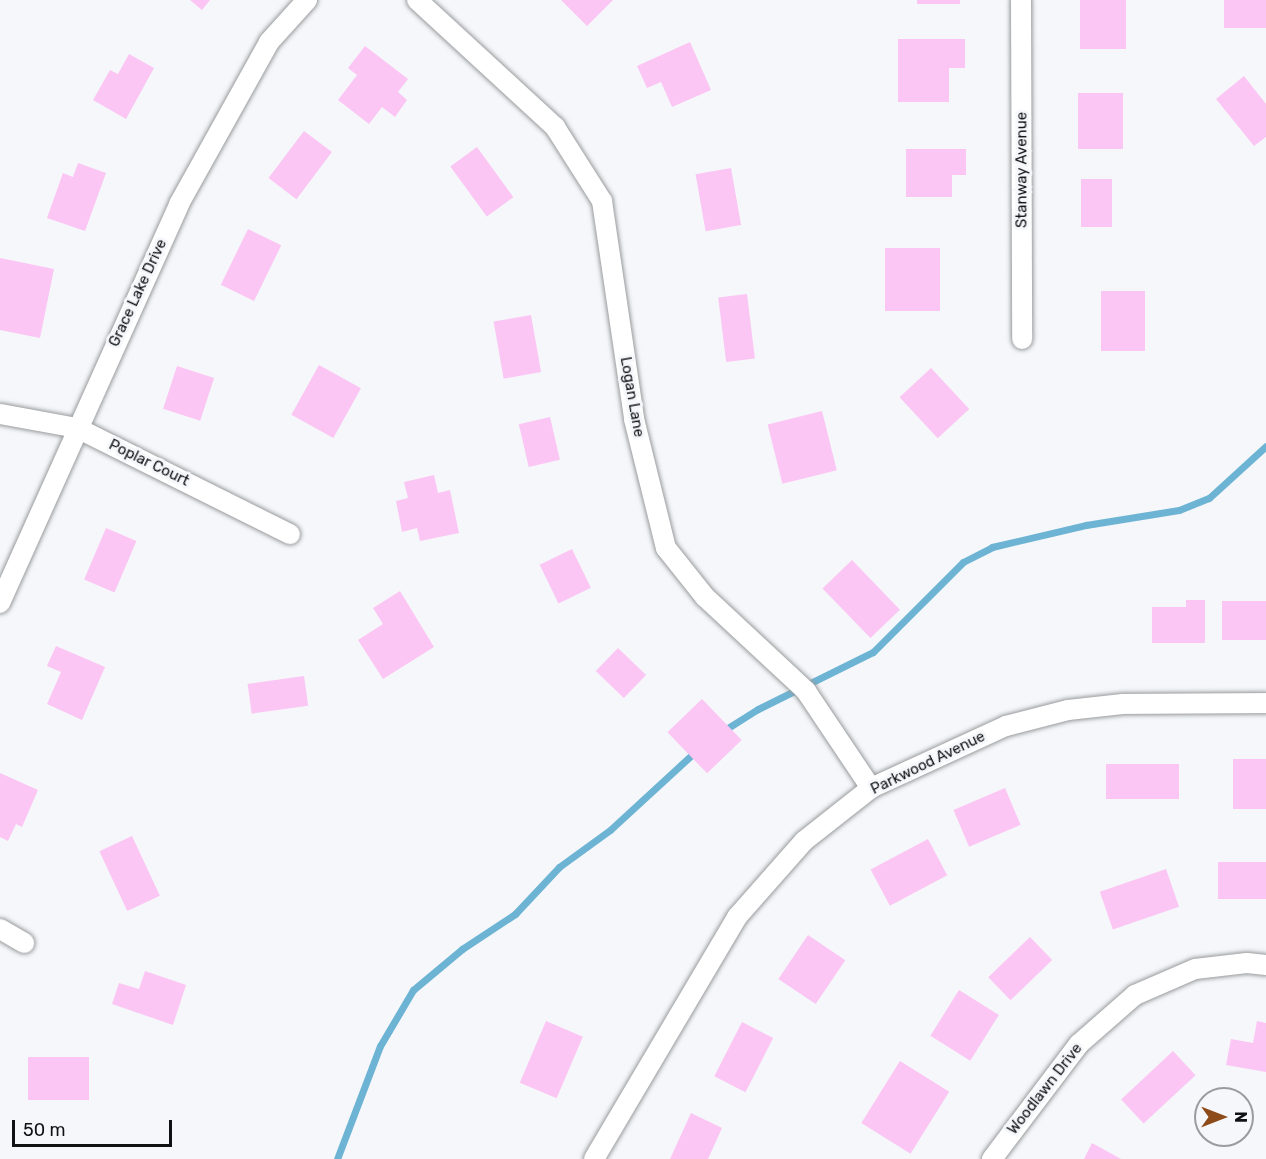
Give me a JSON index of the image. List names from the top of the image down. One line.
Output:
{"streets":{"street":["Stanway Avenue","Grace Lake Drive","Logan Lane","Poplar Court","Parkwood Avenue","Woodlawn Drive"]},"crossings":[["Grace Lake Drive","Poplar Court"],["Logan Lane","Parkwood Avenue"]],"scale_bar":"50 m","north":"right"}
